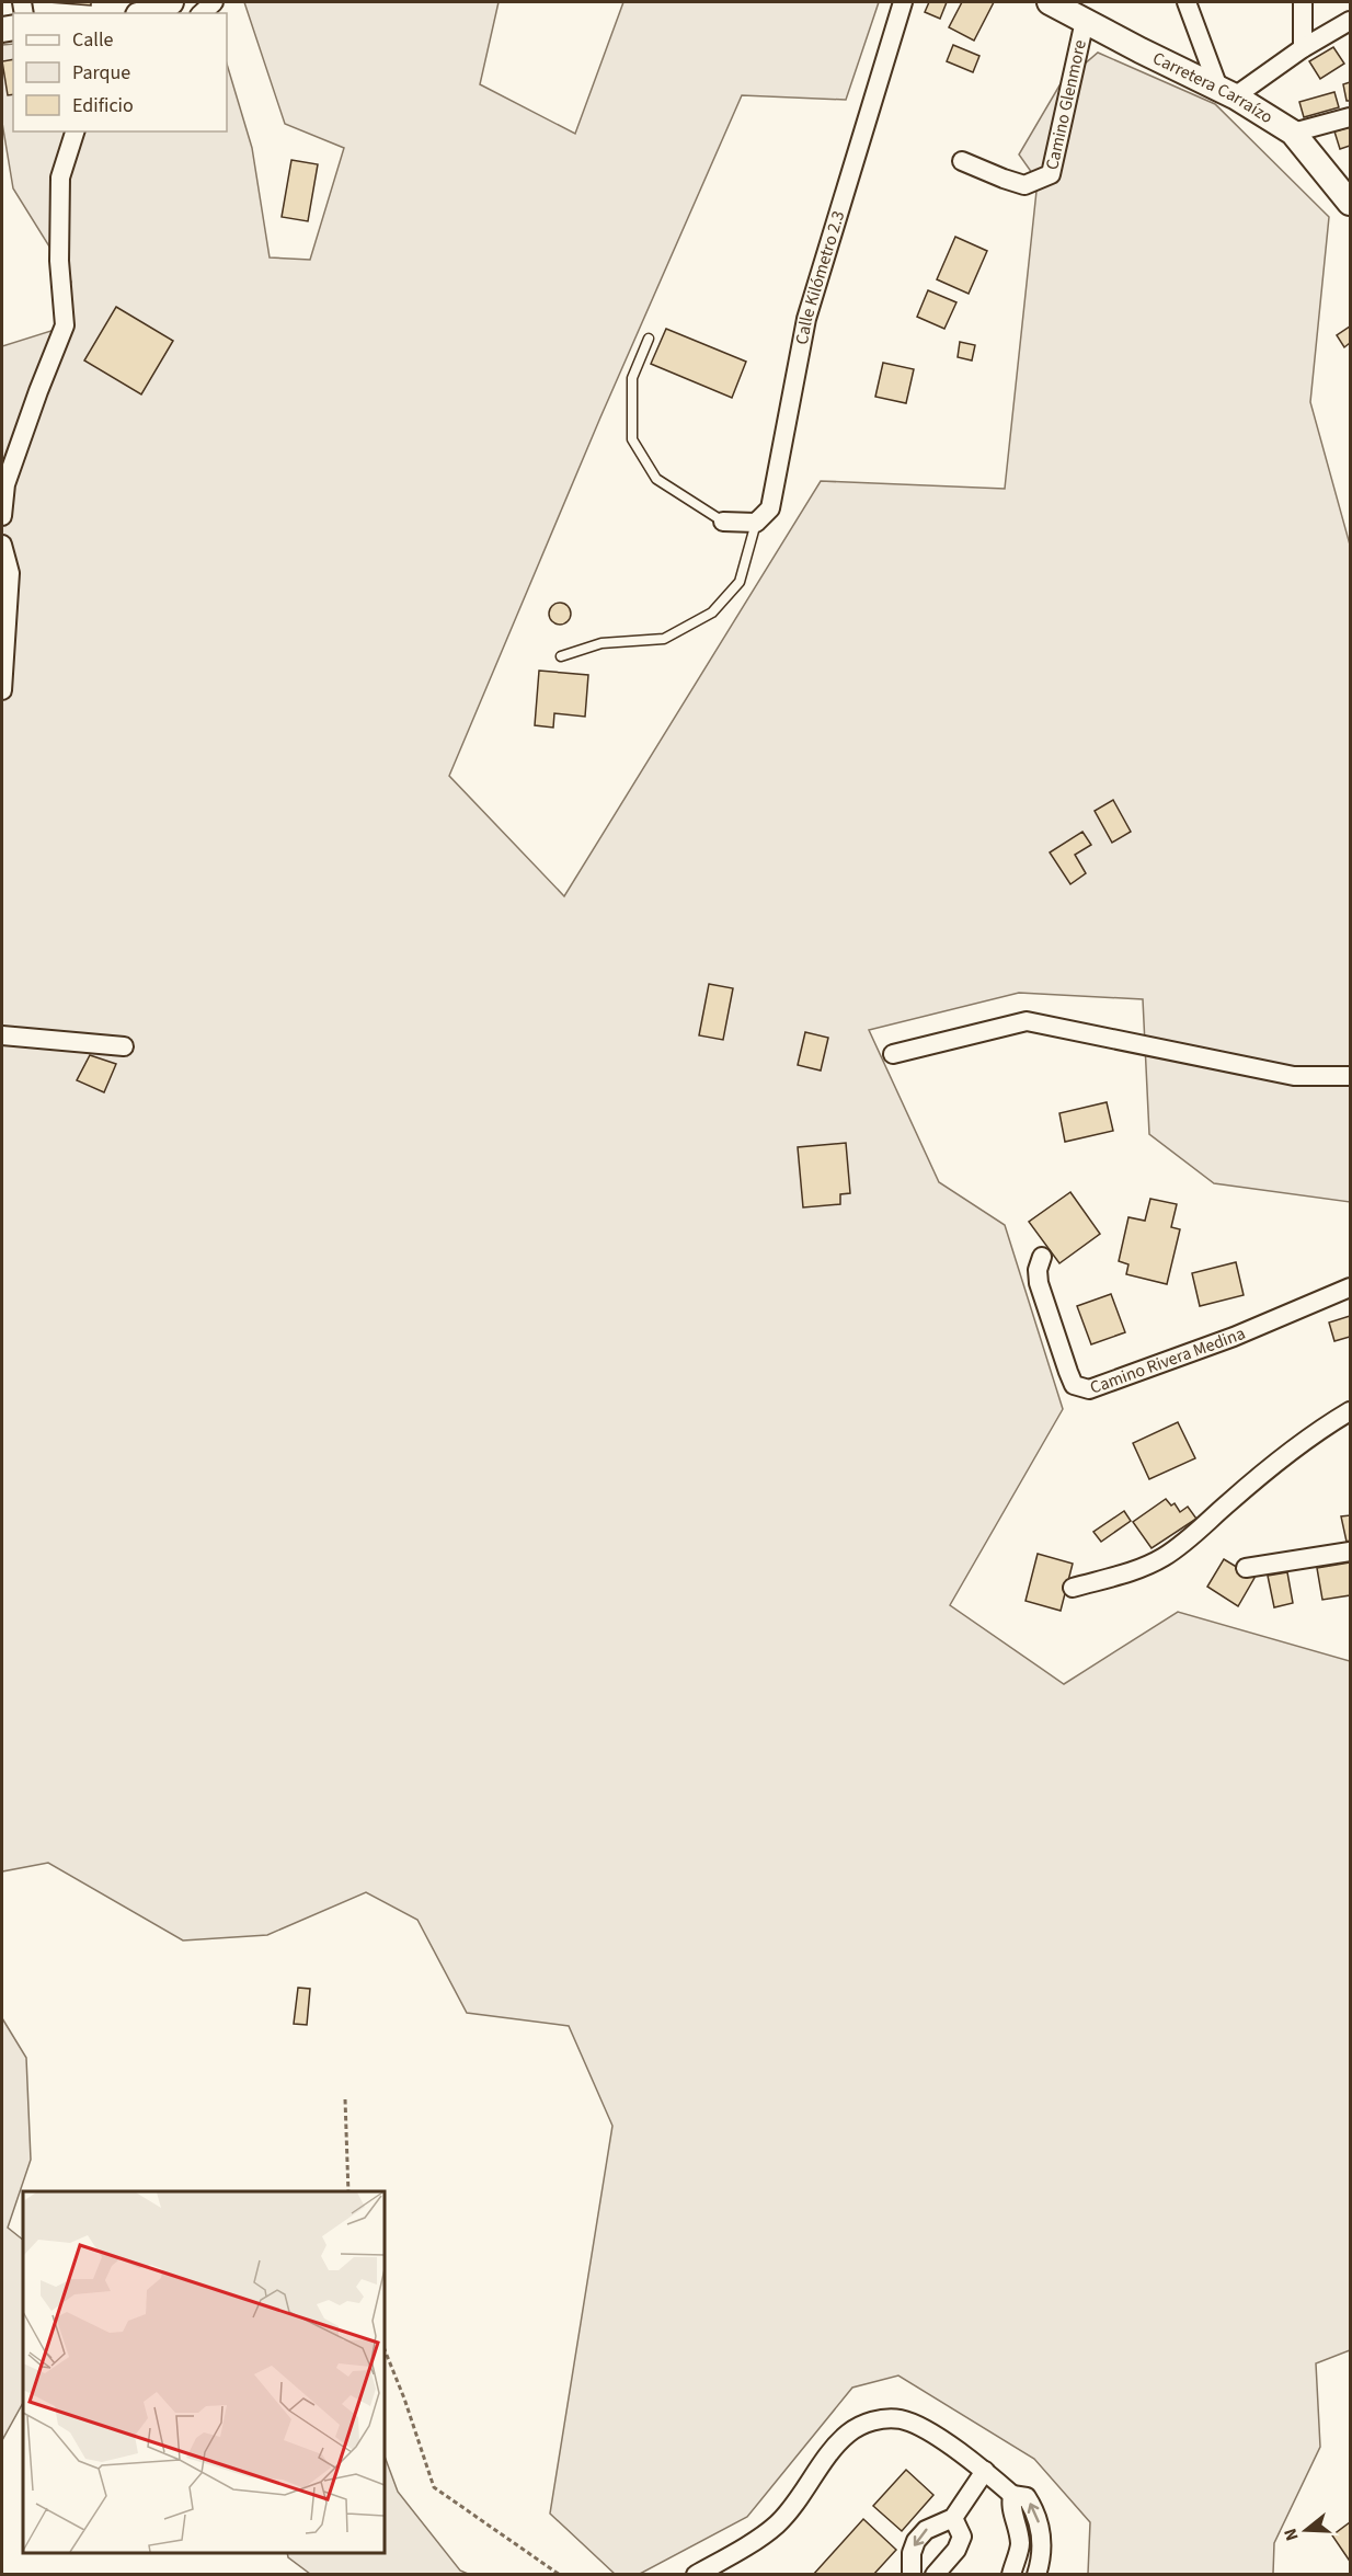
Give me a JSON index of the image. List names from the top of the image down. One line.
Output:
{"streets":{"street":["Carretera Carraízo","Camino Glenmore","Calle Kilómetro 2.3","Camino Rivera Medina"]},"crossings":[["Carretera Carraízo","Camino Glenmore"]],"legend":["Calle","Parque","Edificio"],"north":"left"}
